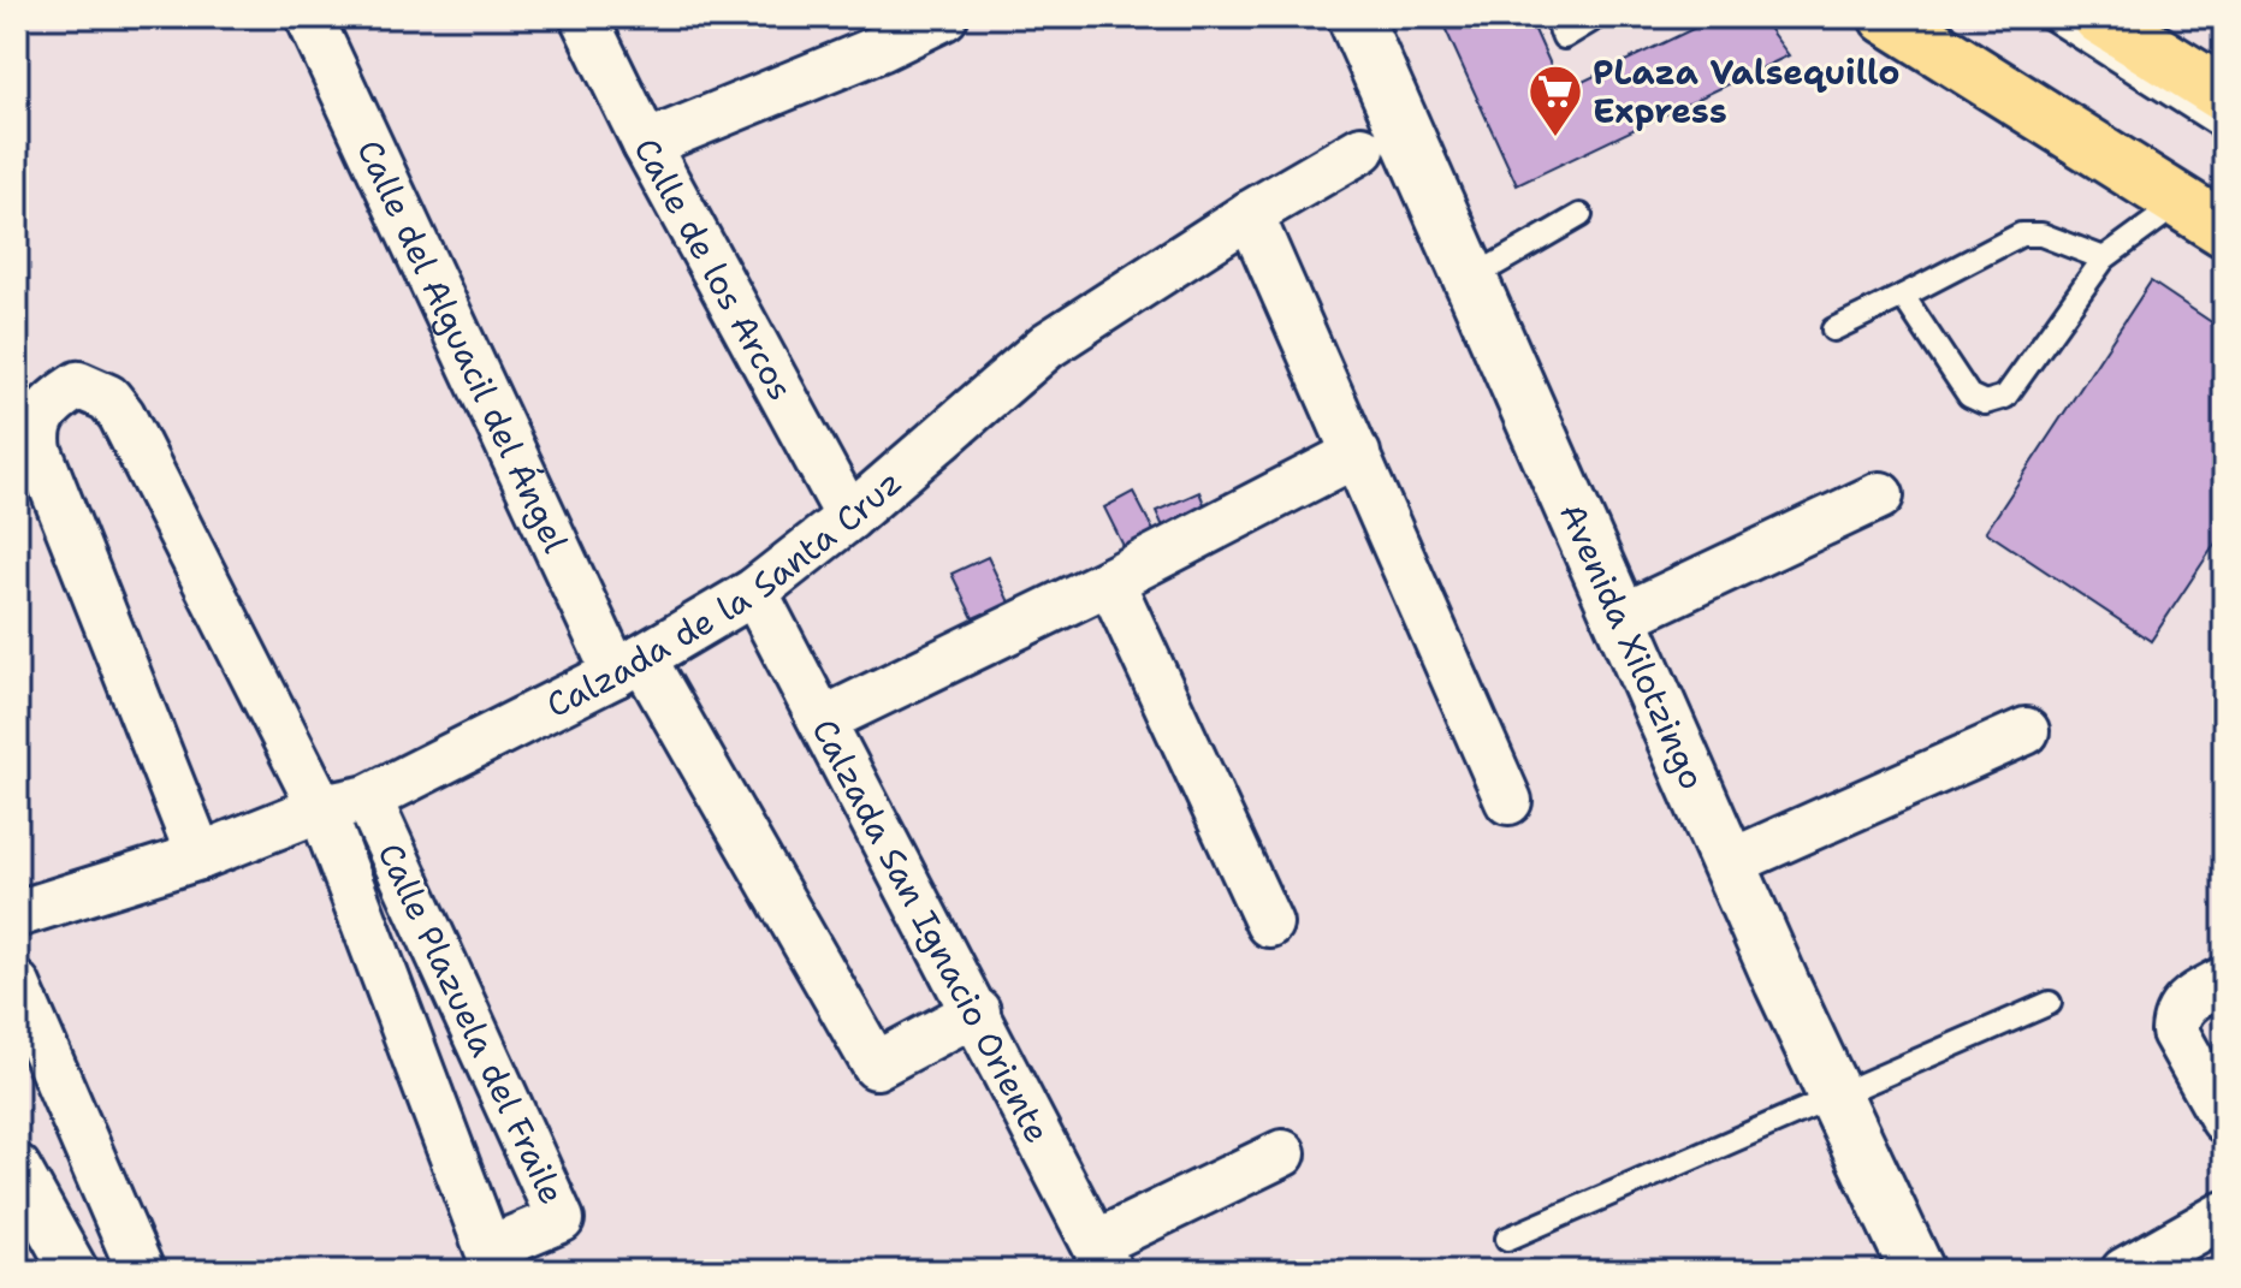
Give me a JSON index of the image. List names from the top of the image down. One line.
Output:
{"streets":{"street":["Calle de los Arcos","Calle del Alguacil del Ángel","Calzada de la Santa Cruz","Avenida Xilotzingo","Calzada San Ignacio Oriente","Calle Plazuela del Fraile"]},"crossings":[["Calle de los Arcos","Calzada de la Santa Cruz"],["Calle del Alguacil del Ángel","Calzada de la Santa Cruz"],["Calle del Alguacil del Ángel","Calzada San Ignacio Oriente"],["Calzada de la Santa Cruz","Calzada San Ignacio Oriente"],["Calzada de la Santa Cruz","Calle Plazuela del Fraile"]],"places":{"supermarket":["PLaza Valsequillo Express"]}}
